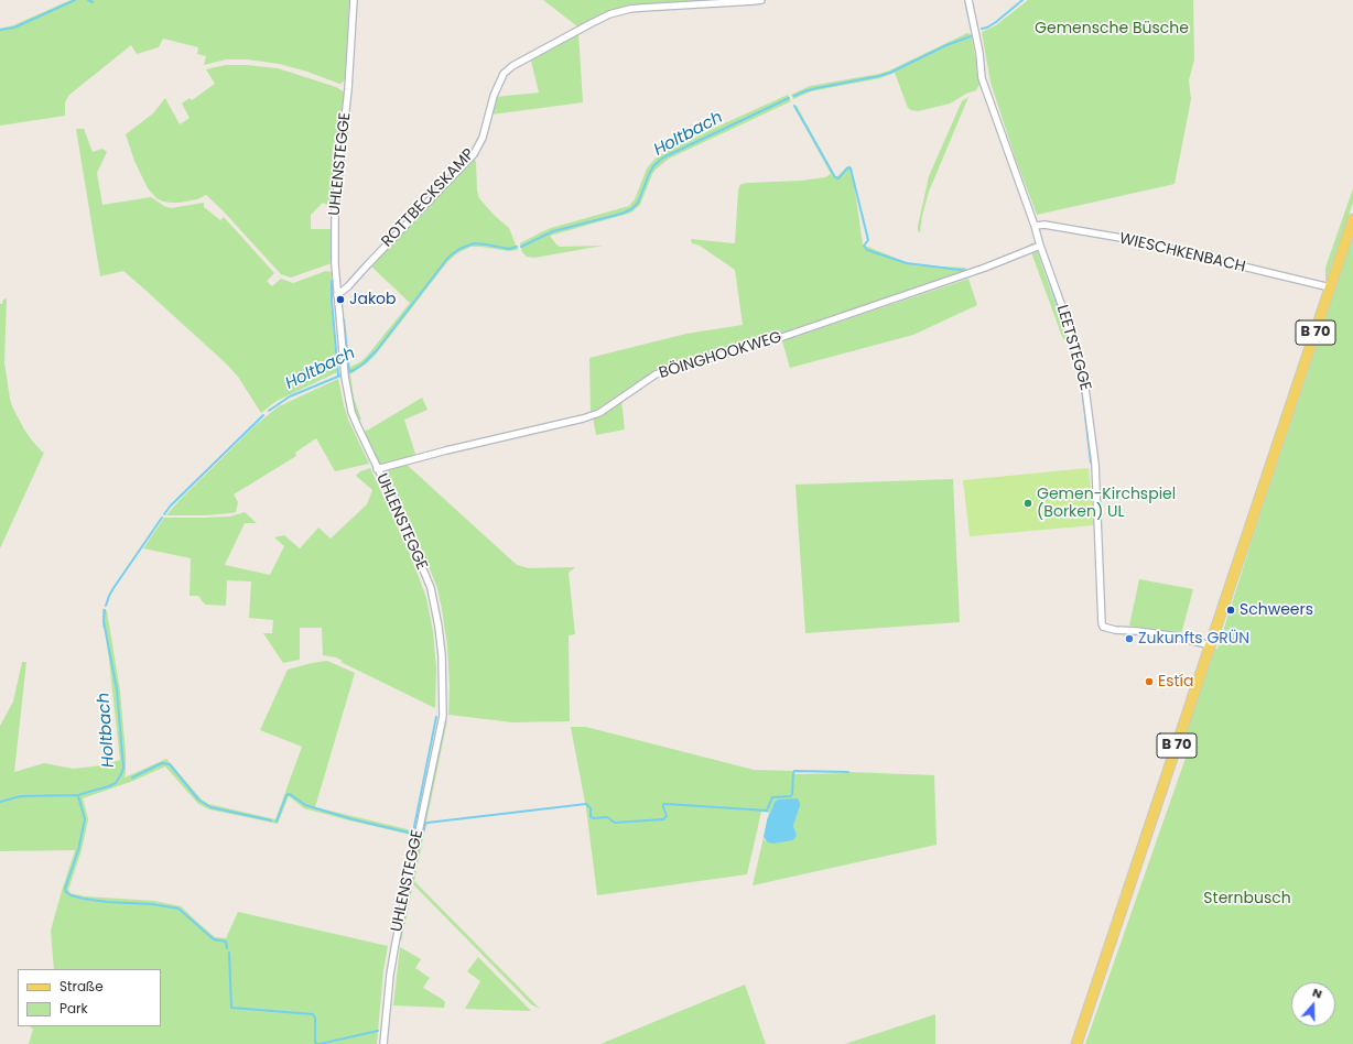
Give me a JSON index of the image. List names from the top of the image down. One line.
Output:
{"streets":{"main road":["B 70"],"street":["UHLENSTEGGE","ROTTBECKSKAMP","WIESCHKENBACH","LEETSTEGGE","BÖINGHOOKWEG"]},"crossings":[["UHLENSTEGGE","ROTTBECKSKAMP"],["UHLENSTEGGE","BÖINGHOOKWEG"],["WIESCHKENBACH","B 70"],["WIESCHKENBACH","LEETSTEGGE"],["B 70","LEETSTEGGE"],["LEETSTEGGE","BÖINGHOOKWEG"]],"water":["Holtbach"],"parks":["Gemensche Büsche","Sternbusch"],"places":["Jakob","Gemen-Kirchspiel (Borken) UL","Schweers","Zukunfts GRÜN","Estía"],"legend":["Straße","Park"],"north":"top"}
